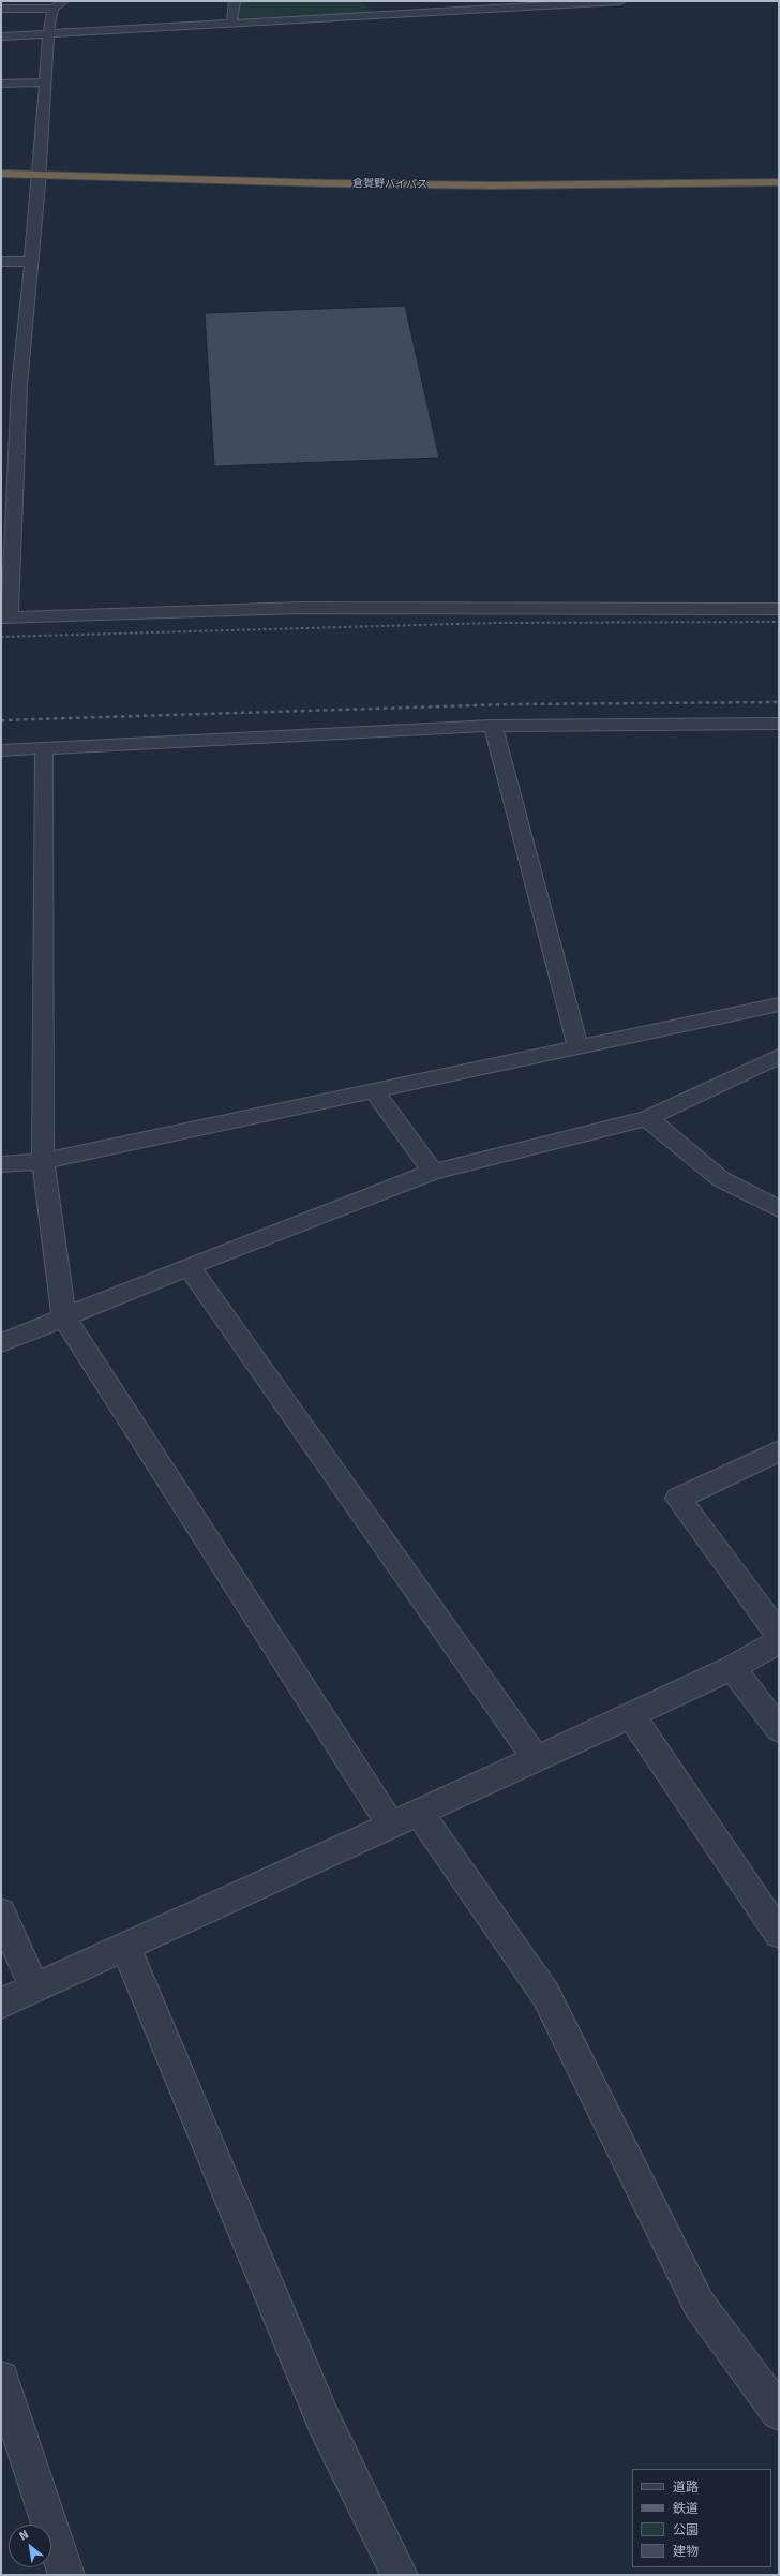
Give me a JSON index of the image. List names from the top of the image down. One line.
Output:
{"streets":{"highway":["倉賀野バイパス"]},"legend":["道路","鉄道","公園","建物"],"north":"top left"}
